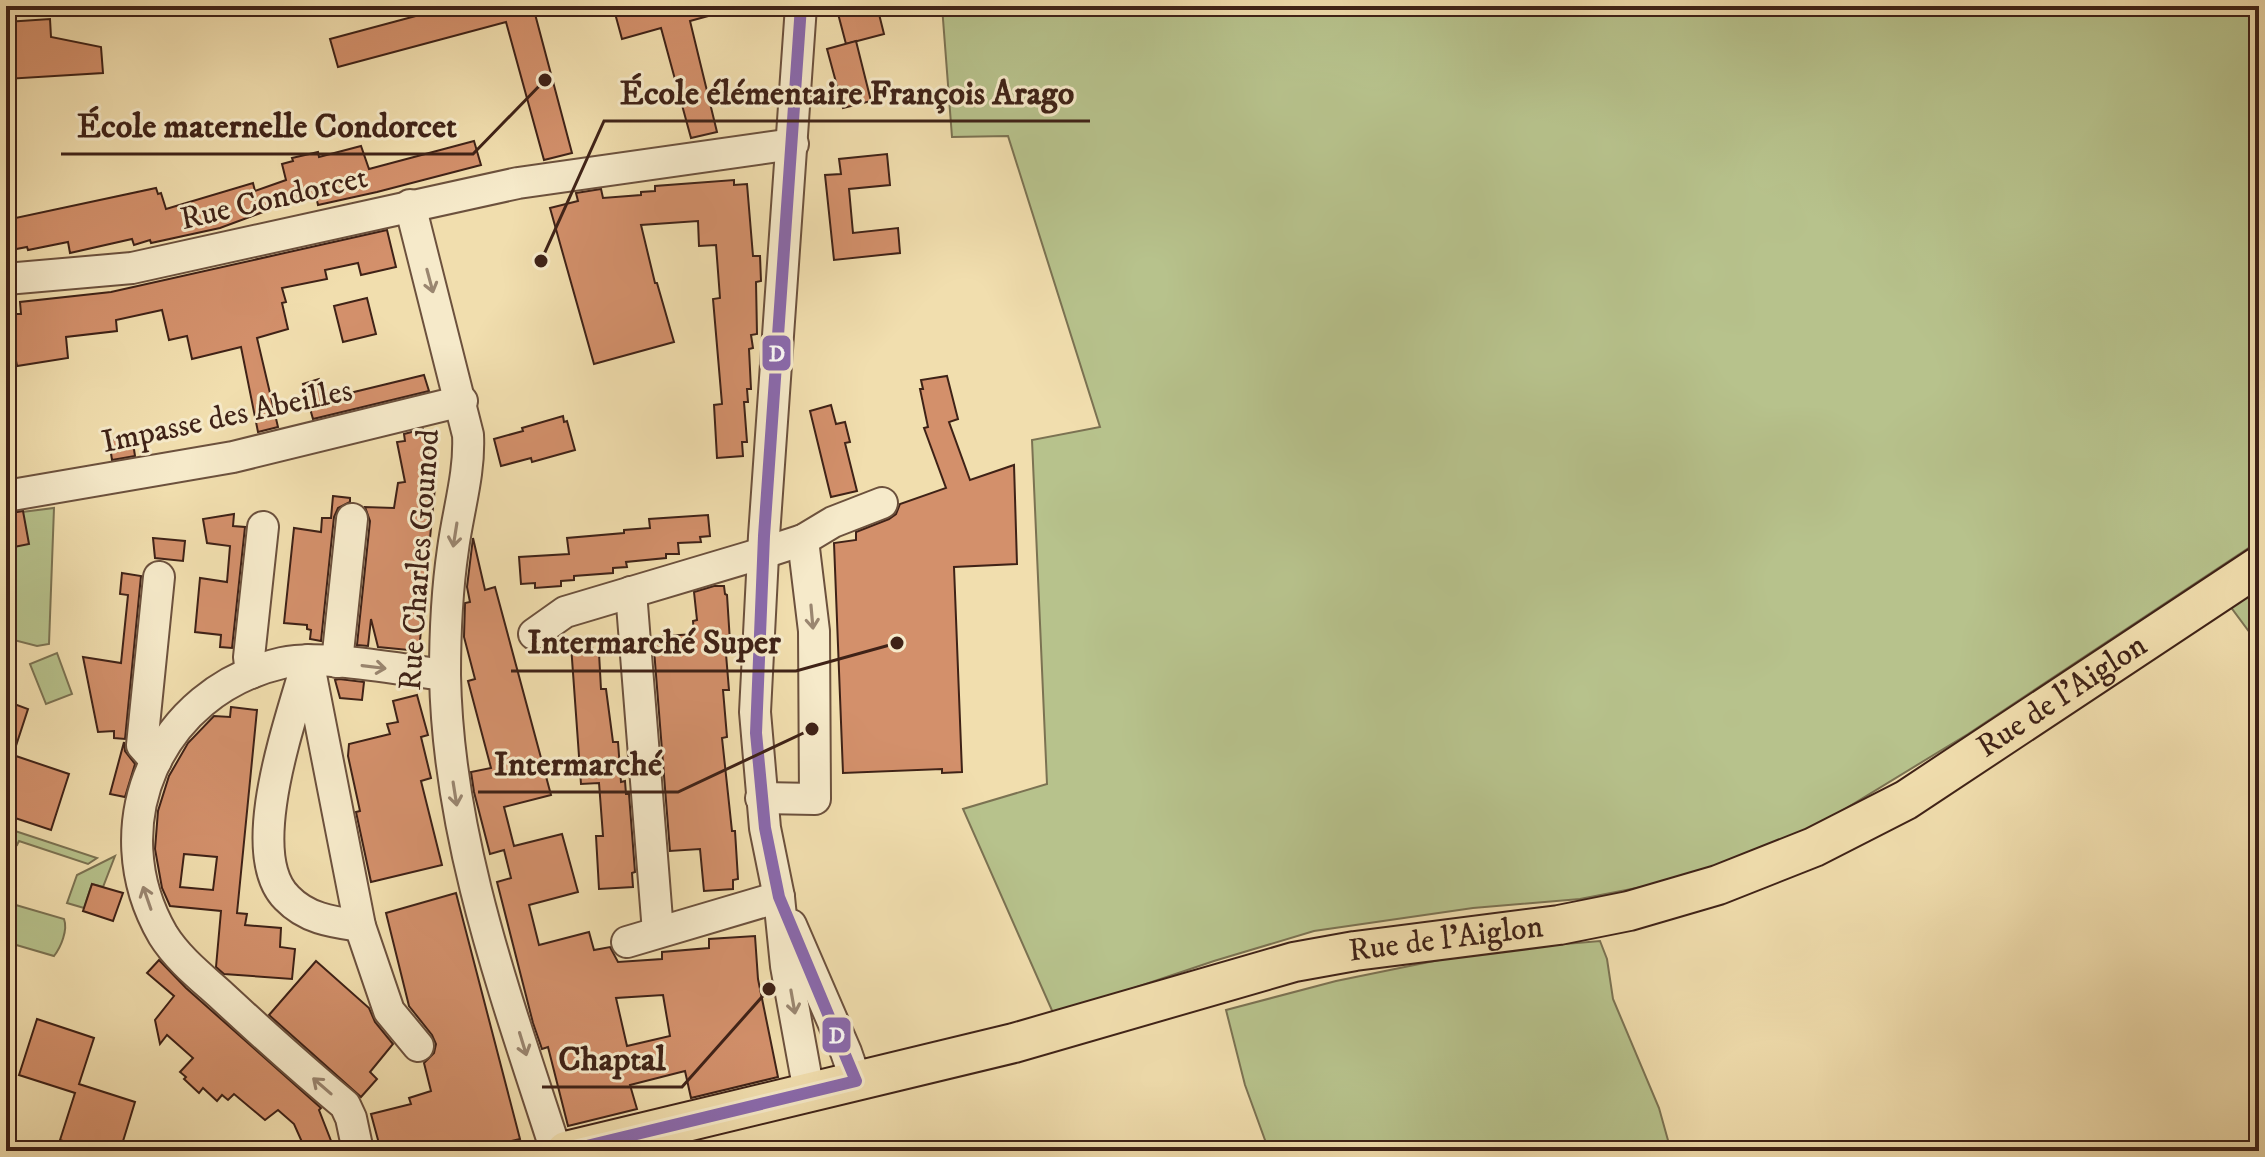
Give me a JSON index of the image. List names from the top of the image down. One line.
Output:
{"streets":{"main road":["Rue de l'Aiglon"],"street":["Rue Condorcet","Impasse des Abeilles","Rue Charles Gounod"]},"crossings":[["Rue Condorcet","Rue Charles Gounod"],["Impasse des Abeilles","Rue Charles Gounod"]],"places":["École maternelle Condorcet","École élémentaire François Arago","Intermarché Super","Intermarché","Chaptal"],"lines":["transit line D"]}
